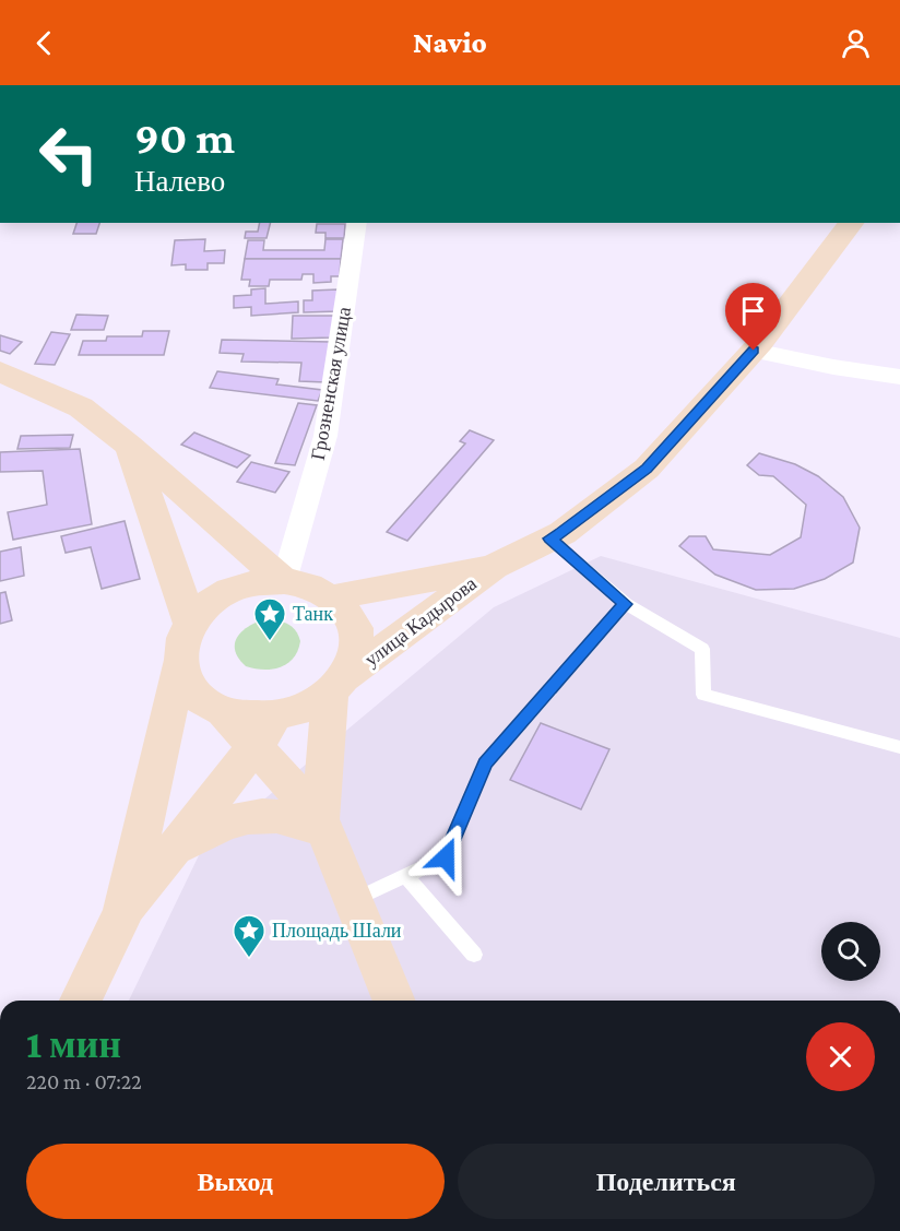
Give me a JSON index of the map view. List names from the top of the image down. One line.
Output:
{"streets":{"main road":["улица Кадырова"],"street":["Грозненская улица"]},"crossings":[["Грозненская улица","улица Кадырова"]],"places":{"place":["Танк","Площадь Шали"]},"page":{"header":"Navio","turn":["90 m","Налево"],"heading":["1 мин","220 m · 07:22"],"buttons":["Выход","Поделиться"]}}
